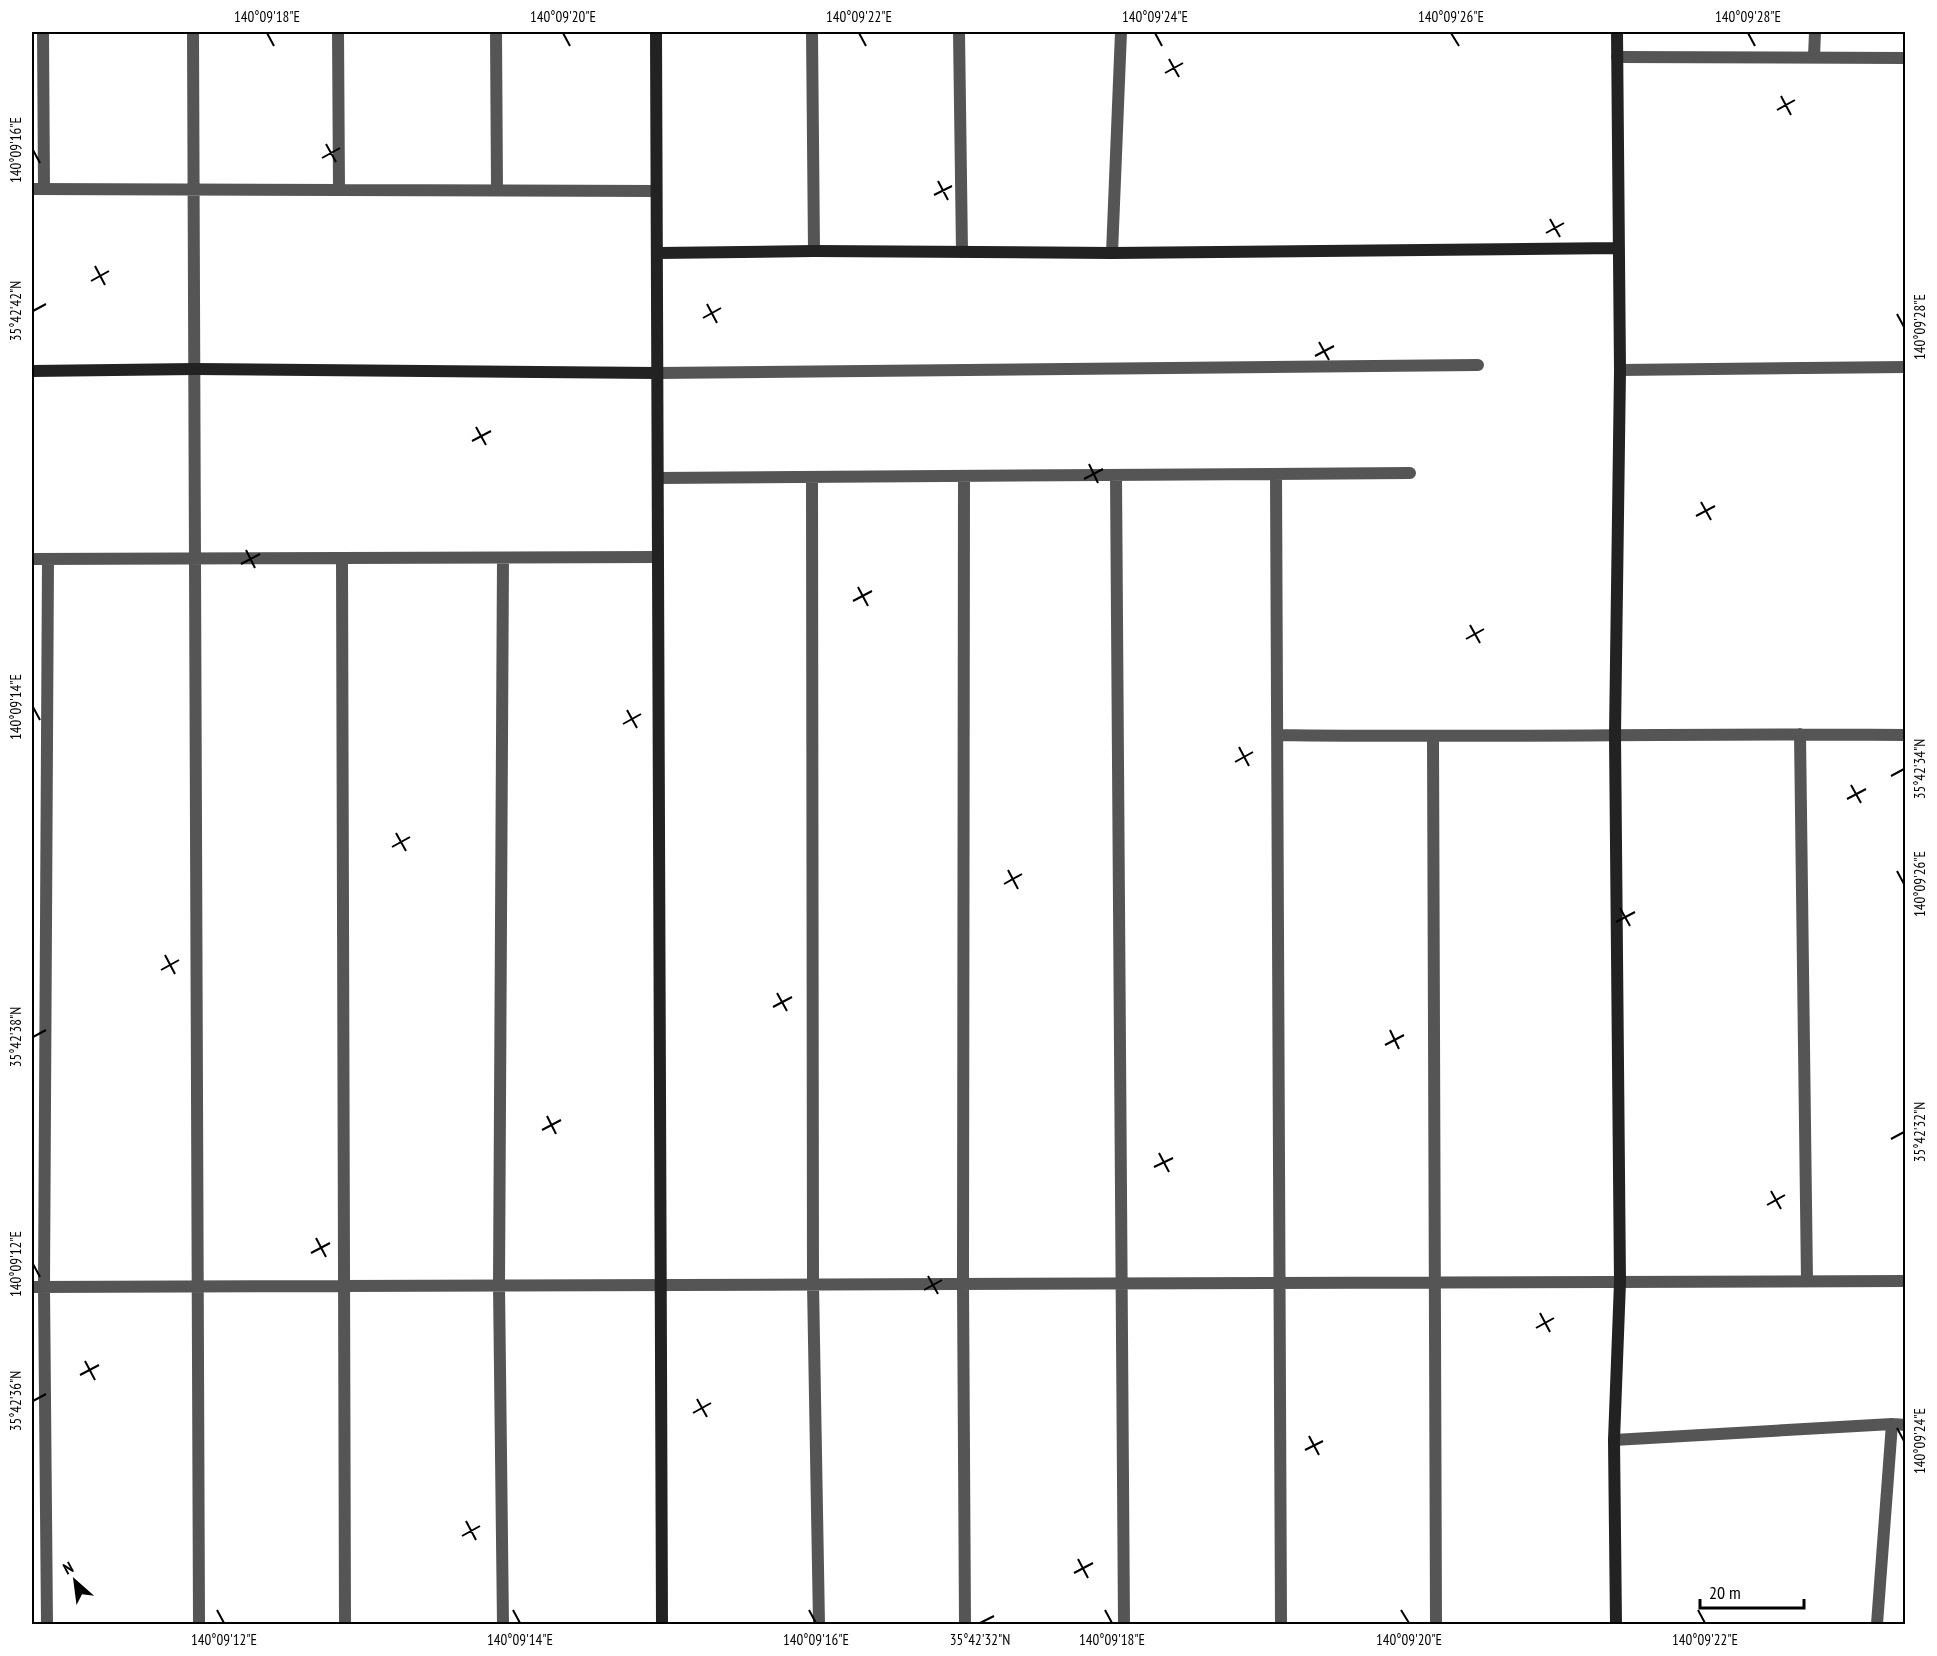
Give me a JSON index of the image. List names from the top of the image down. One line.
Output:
{"scale_bar":"20 m","north":"top left","coordinates":["140°09'18\"E","140°09'20\"E","140°09'22\"E","140°09'24\"E","140°09'26\"E","140°09'28\"E","140°09'16\"E","35°42'42\"N","140°09'14\"E","35°42'34\"N","35°42'38\"N","35°42'32\"N","140°09'12\"E","35°42'36\"N"]}
